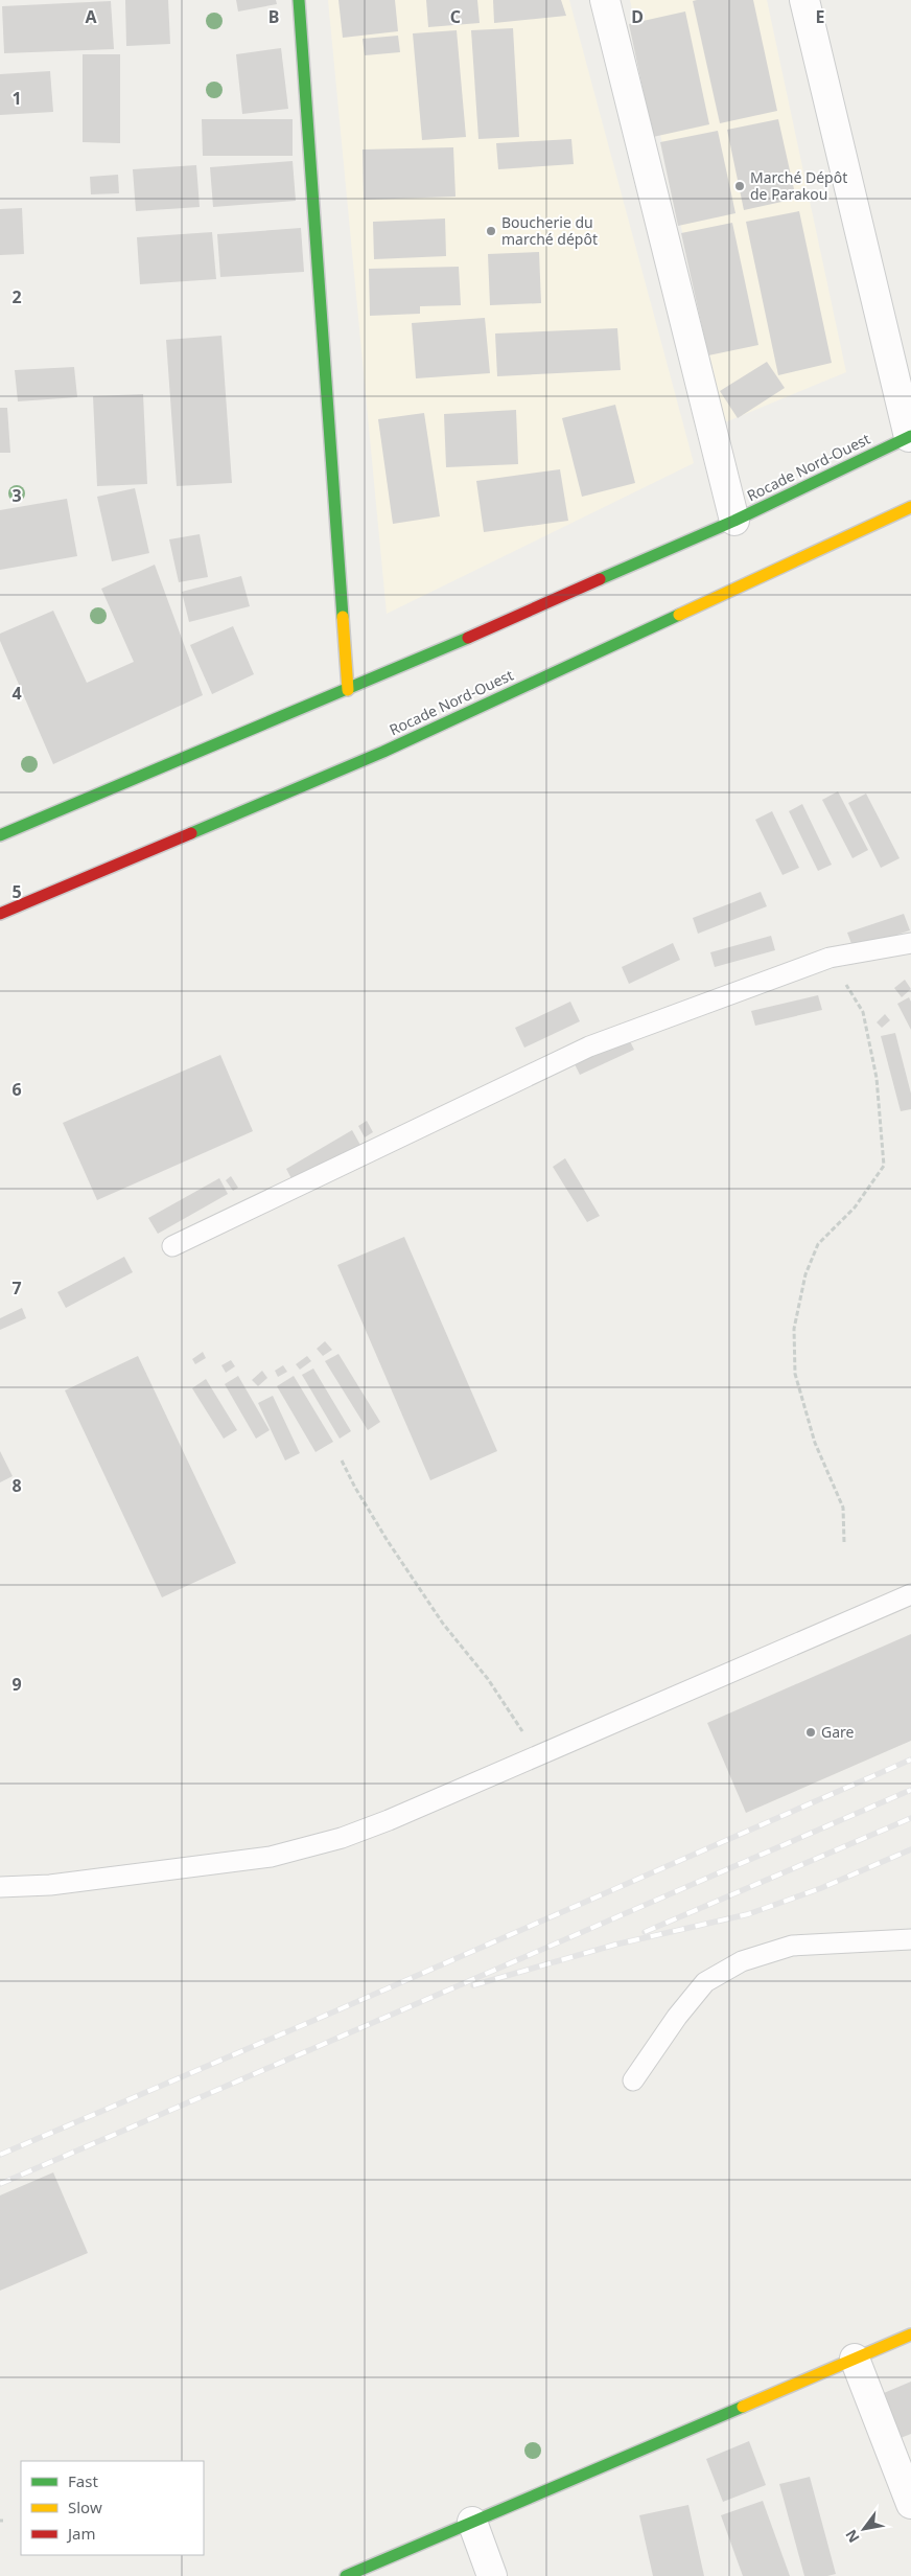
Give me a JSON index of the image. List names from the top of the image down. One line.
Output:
{"streets":{"main road":["Rocade Nord-Ouest"]},"places":["Marché Dépôt de Parakou","Boucherie du marché dépôt","Gare"],"legend":["Fast","Slow","Jam"],"north":"bottom left","grid":{"columns":["A","B","C","D","E"],"rows":["1","2","3","4","5","6","7","8","9"]}}
